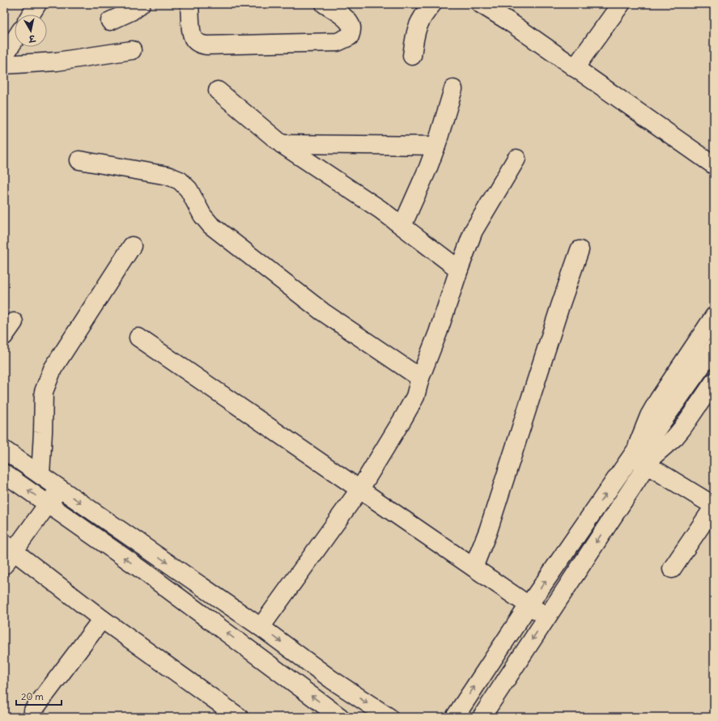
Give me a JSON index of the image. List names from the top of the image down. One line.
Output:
{"scale_bar":"20 m","north":"bottom"}
